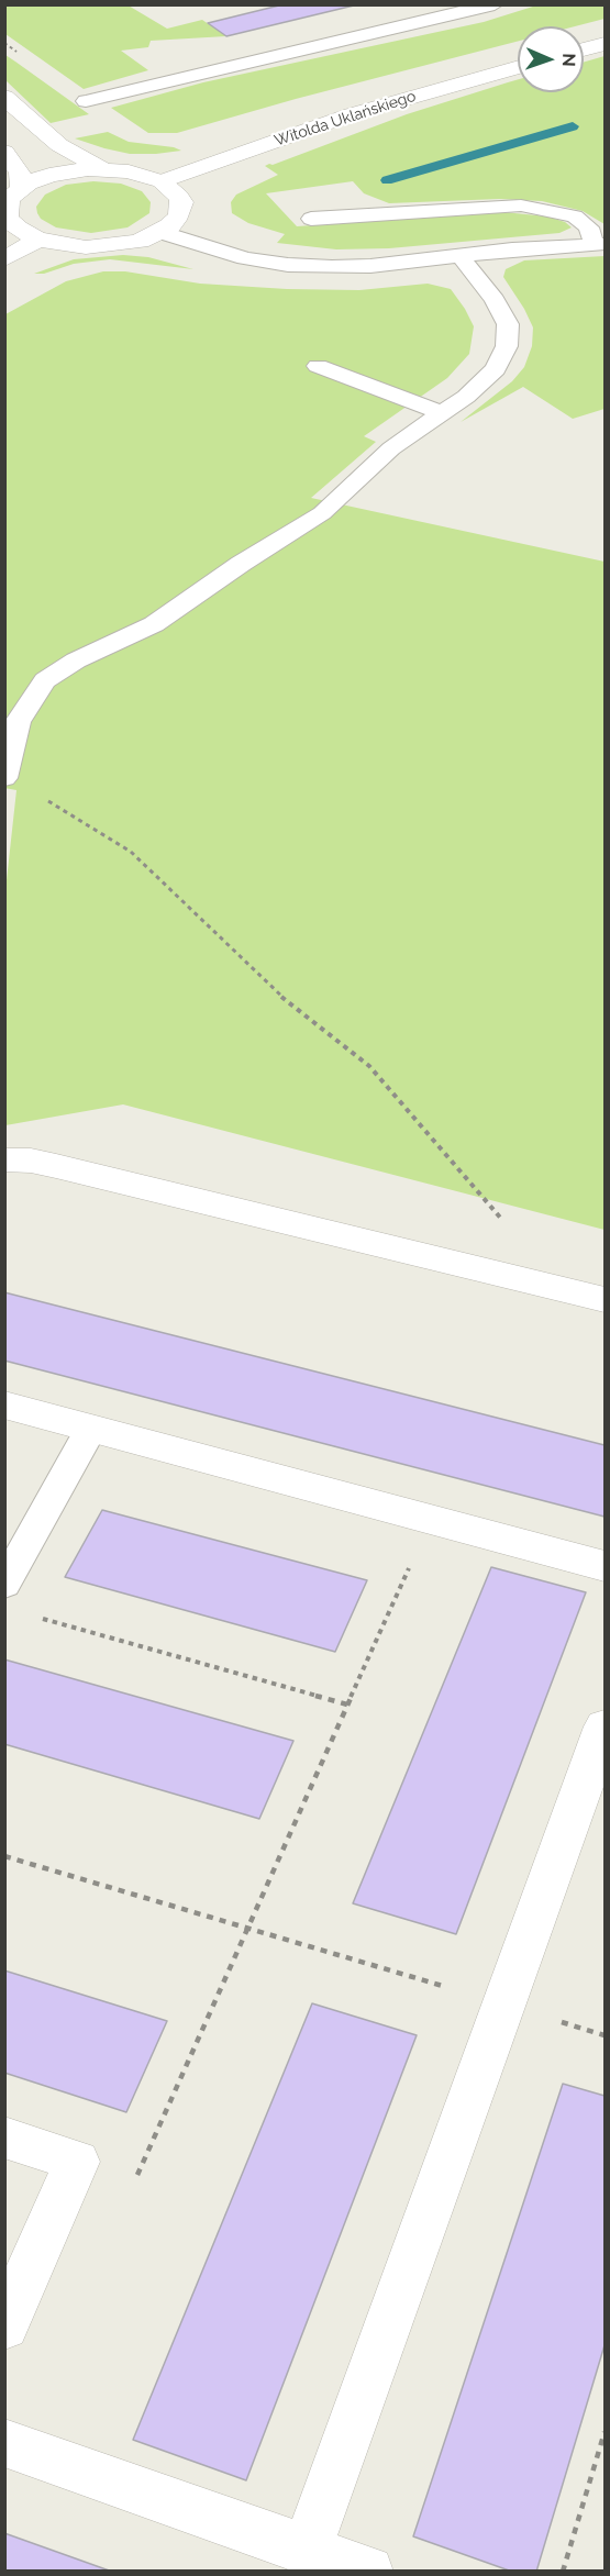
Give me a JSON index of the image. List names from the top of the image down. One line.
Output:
{"streets":{"street":["Witolda Uklańskiego"]},"north":"right"}
